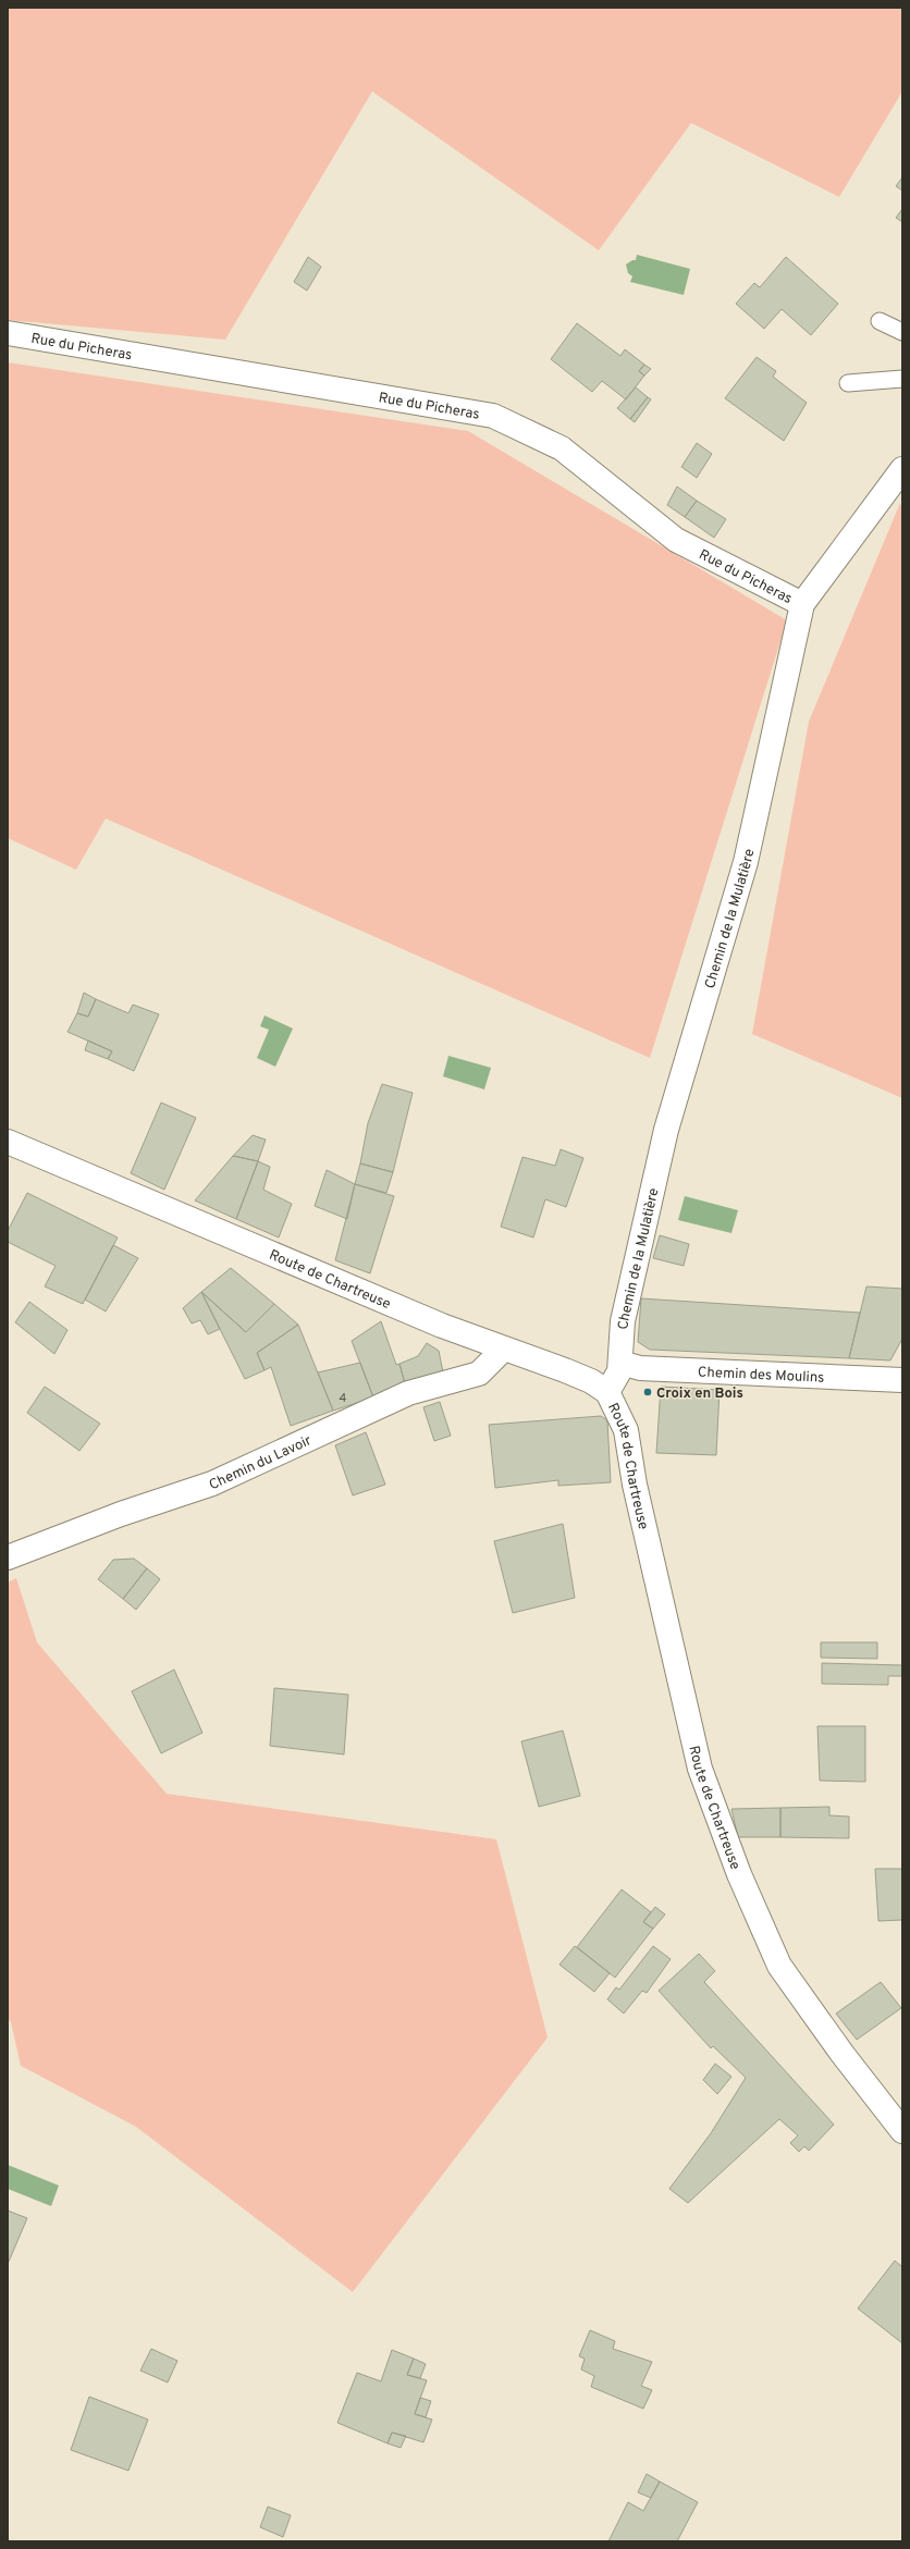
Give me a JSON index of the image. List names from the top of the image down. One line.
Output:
{"streets":{"street":["Rue du Picheras","Chemin de la Mulatière","Route de Chartreuse","Chemin des Moulins","Chemin du Lavoir"]},"crossings":[["Rue du Picheras","Chemin de la Mulatière"],["Chemin de la Mulatière","Route de Chartreuse"],["Chemin de la Mulatière","Chemin des Moulins"],["Route de Chartreuse","Chemin du Lavoir"]],"places":["Croix en Bois"],"house_numbers":["4"]}
